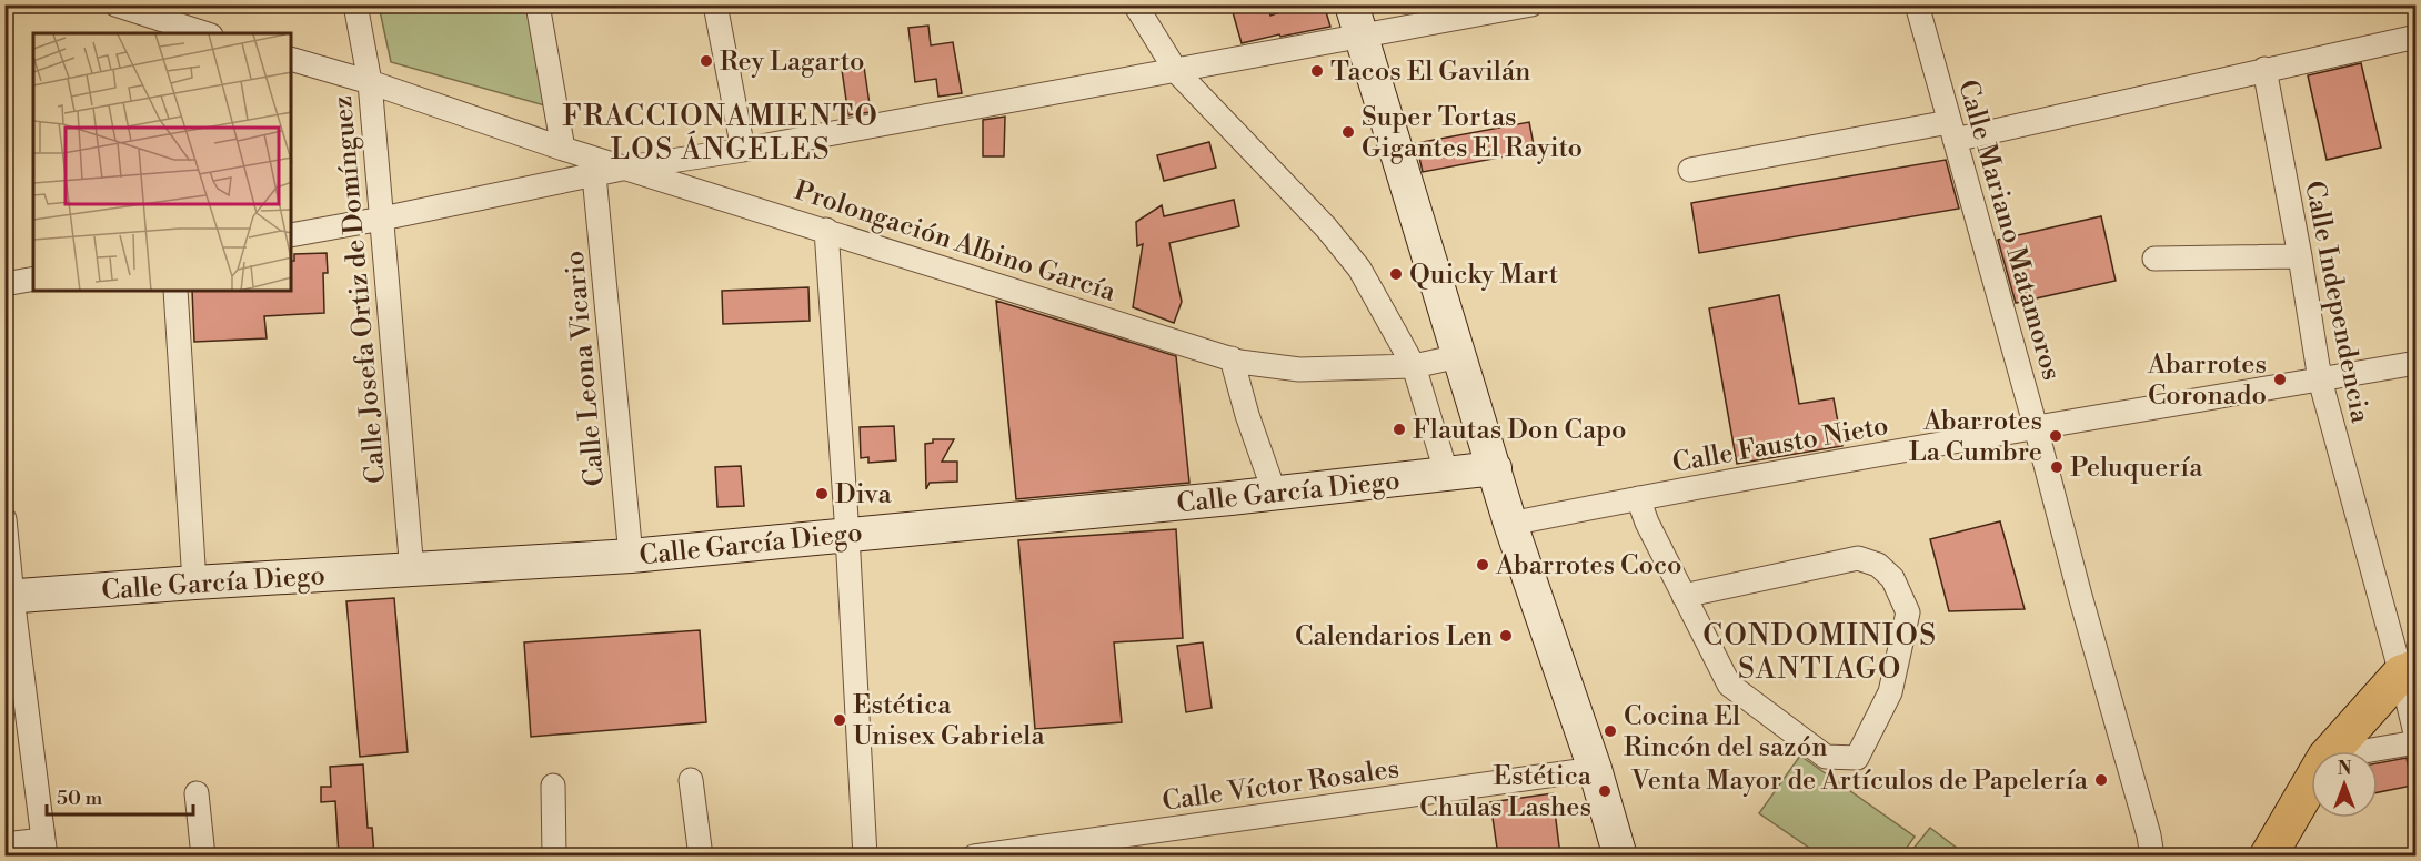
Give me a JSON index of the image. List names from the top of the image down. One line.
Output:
{"streets":{"street":["Calle Mariano Matamoros","Prolongación Albino García","Calle Josefa Ortiz de Domínguez","Calle Independencia","Calle Leona Vicario","Calle Fausto Nieto","Calle García Diego","Calle Víctor Rosales"]},"crossings":[["Calle Mariano Matamoros","Calle Fausto Nieto"],["Prolongación Albino García","Calle Josefa Ortiz de Domínguez"],["Calle Josefa Ortiz de Domínguez","Calle García Diego"],["Calle Independencia","Calle Fausto Nieto"],["Calle Leona Vicario","Calle García Diego"]],"districts":["FRACCIONAMIENTO LOS ÁNGELES","CONDOMINIOS SANTIAGO"],"places":["Rey Lagarto","Tacos El Gavilán","Super Tortas Gigantes El Rayito","Quicky Mart","Abarrotes Coronado","Flautas Don Capo","Abarrotes La Cumbre","Peluquería","Diva","Abarrotes Coco","Calendarios Len","Estética Unisex Gabriela","Cocina El Rincón del sazón","Venta Mayor de Artículos de Papelería","Estética Chulas Lashes"],"scale_bar":"50 m","north":"top"}
